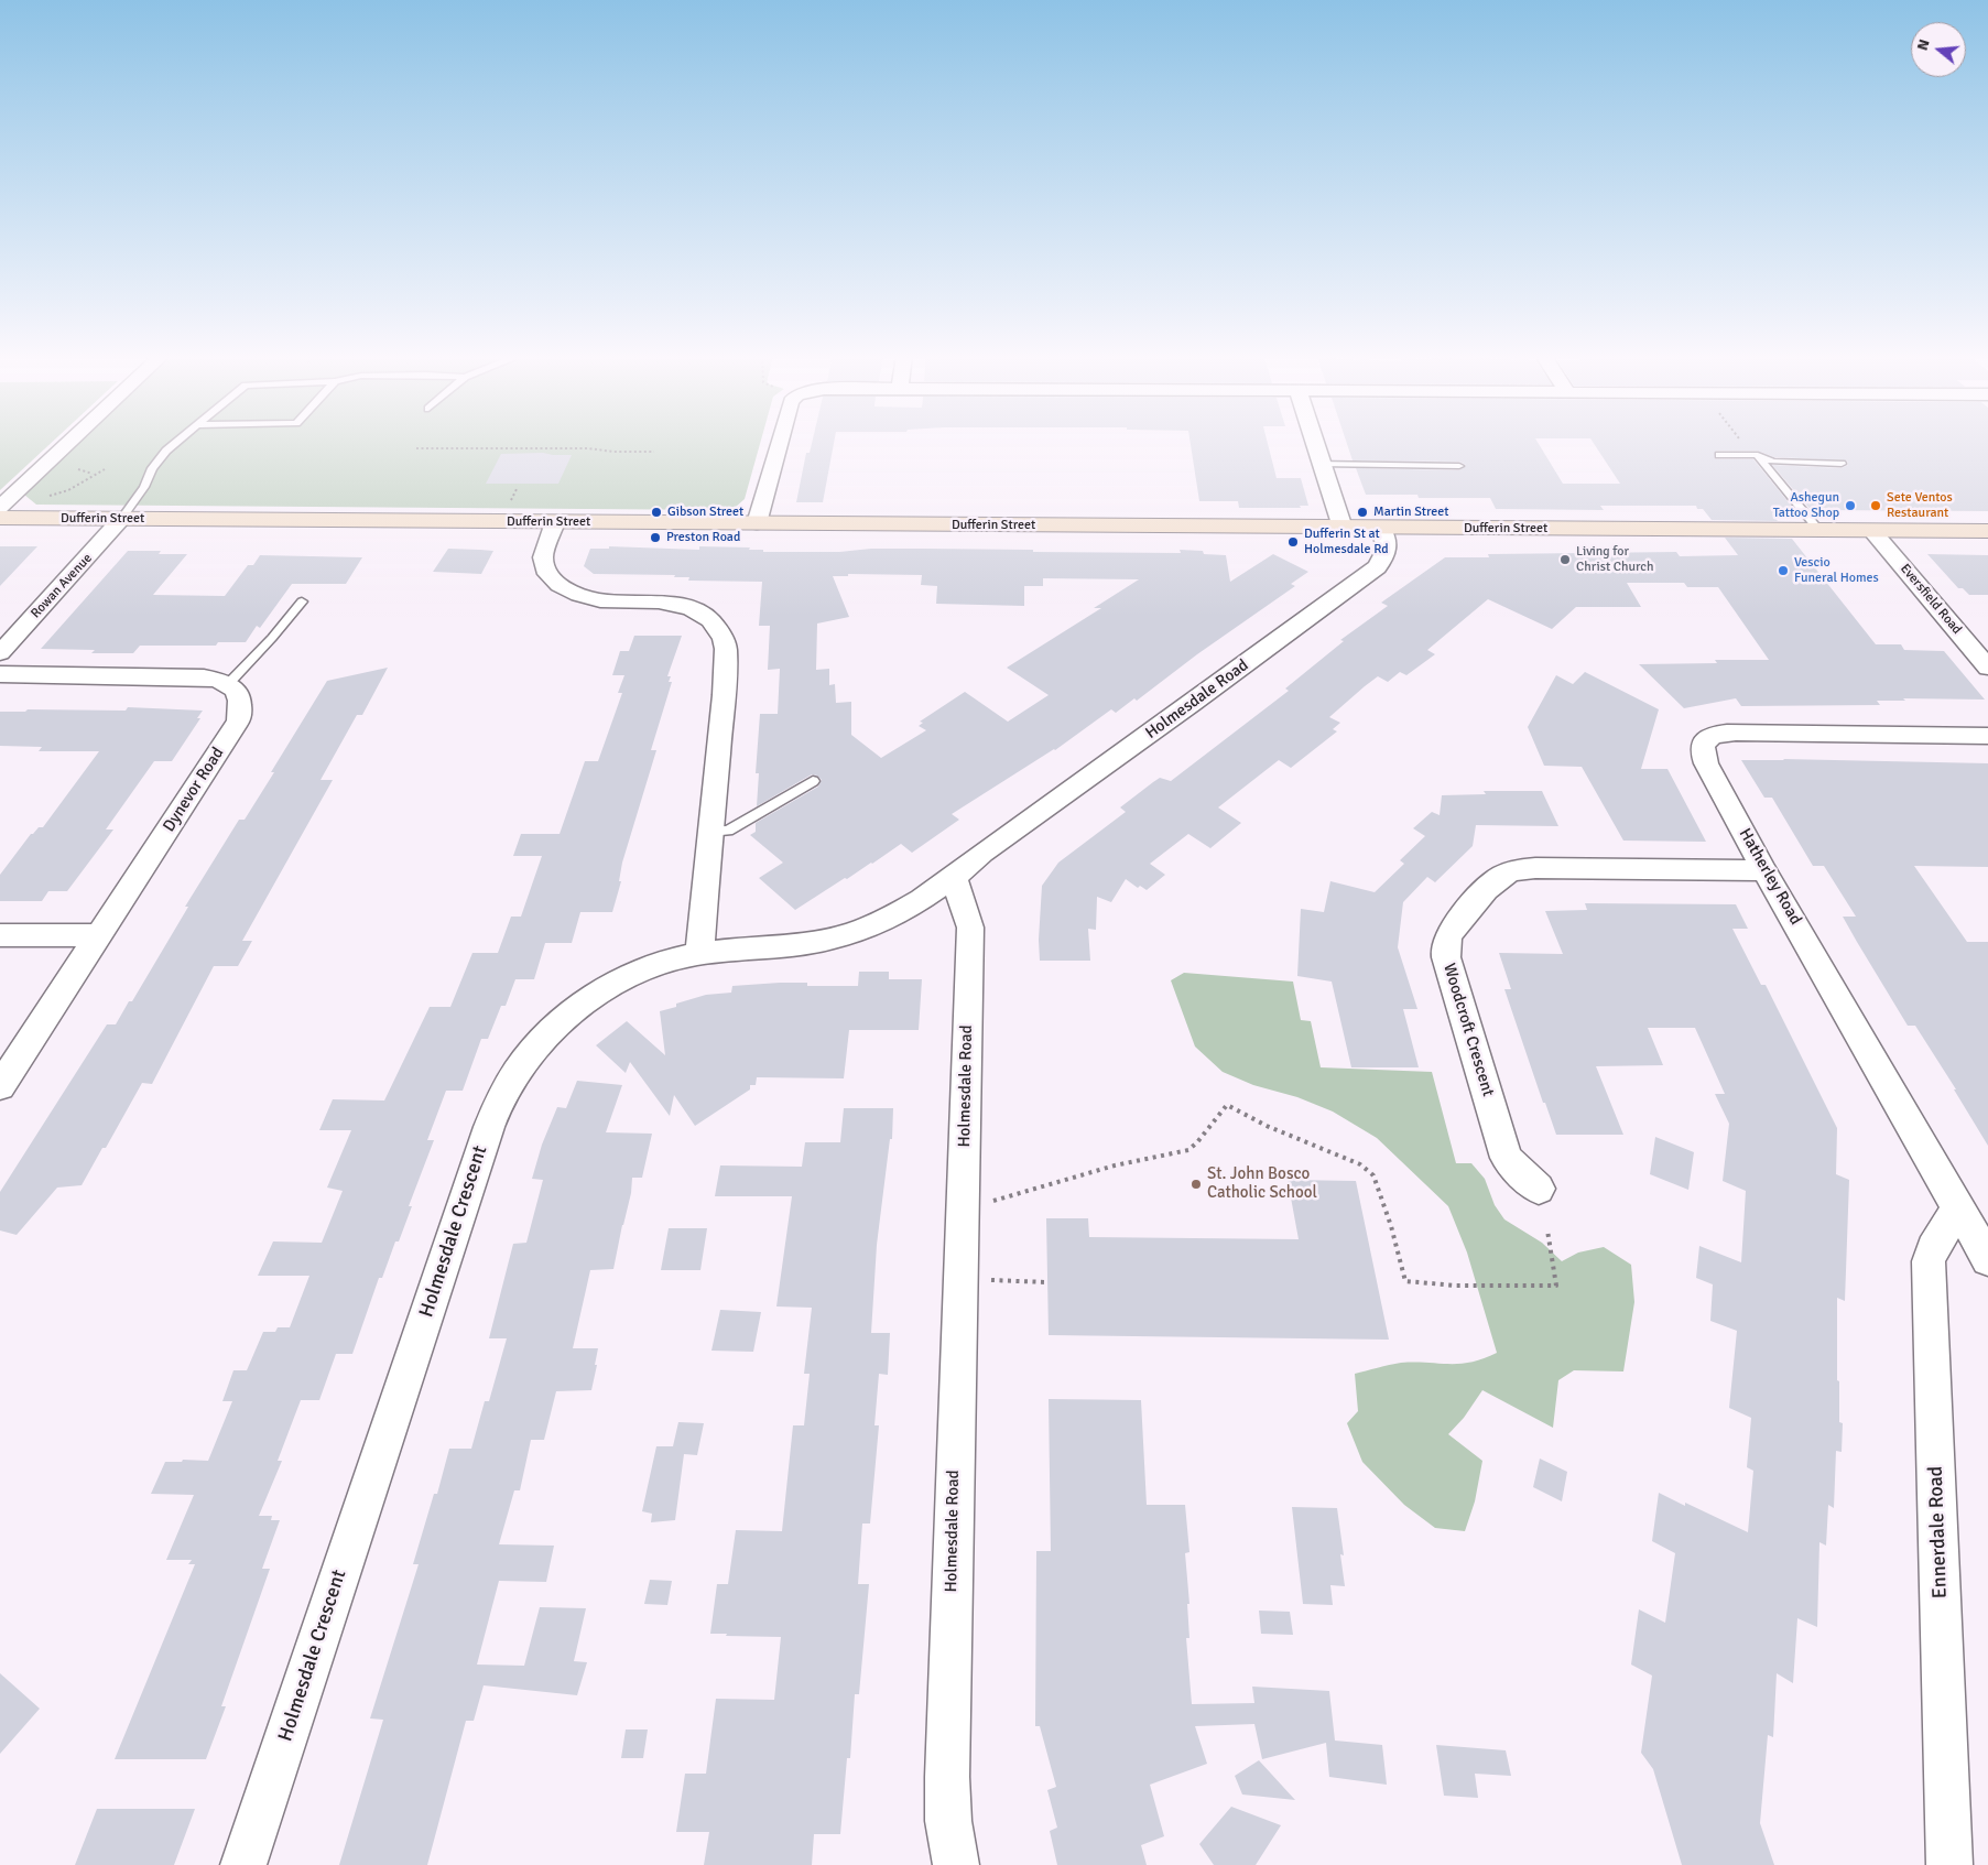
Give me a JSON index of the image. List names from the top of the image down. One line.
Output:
{"streets":{"main road":["Dufferin Street"],"street":["Rowan Avenue","Eversfield Road","Holmesdale Road","Dynevor Road","Hatherley Road","Woodcroft Crescent","Holmesdale Crescent","Ennerdale Road"]},"crossings":[["Dufferin Street","Rowan Avenue"],["Dufferin Street","Eversfield Road"],["Dufferin Street","Holmesdale Road"],["Holmesdale Road","Holmesdale Crescent"],["Hatherley Road","Woodcroft Crescent"],["Hatherley Road","Ennerdale Road"]],"places":["Ashegun Tattoo Shop","Sete Ventos Restaurant","Gibson Street","Martin Street","Preston Road","Dufferin St at Holmesdale Rd","Living for Christ Church","Vescio Funeral Homes","St. John Bosco Catholic School"],"north":"left"}
